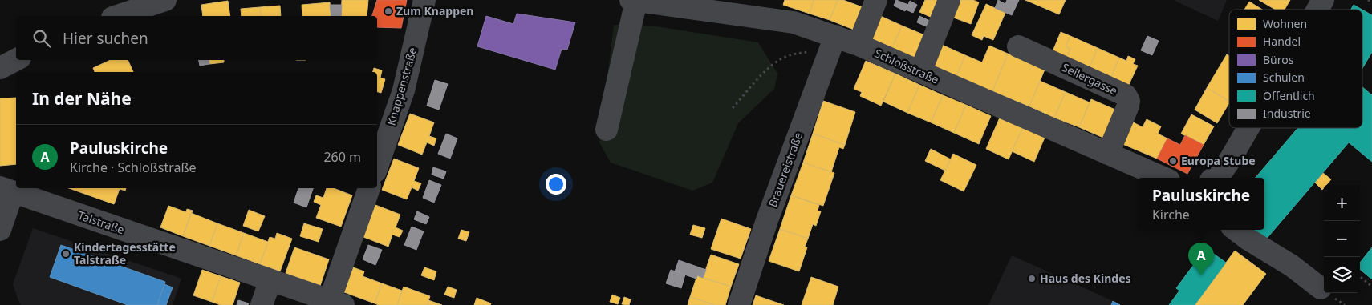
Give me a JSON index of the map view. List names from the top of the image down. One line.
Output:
{"streets":{"street":["Schloßstraße","Seilergasse","Knappenstraße","Brauereistraße","Talstraße"]},"crossings":[["Schloßstraße","Seilergasse"],["Schloßstraße","Brauereistraße"]],"places":["Zum Knappen","Europa Stube","Kindertagesstätte Talstraße","Haus des Kindes"],"legend":["Wohnen","Handel","Büros","Schulen","Öffentlich","Industrie"],"page":{"search":"Hier suchen","heading":"In der Nähe","list":[{"mark":"A","name":"Pauluskirche","note":"Kirche · Schloßstraße","value":"260 m"}],"popup":["Pauluskirche","Kirche"],"map_buttons":["+","−"],"pins":"A"}}
